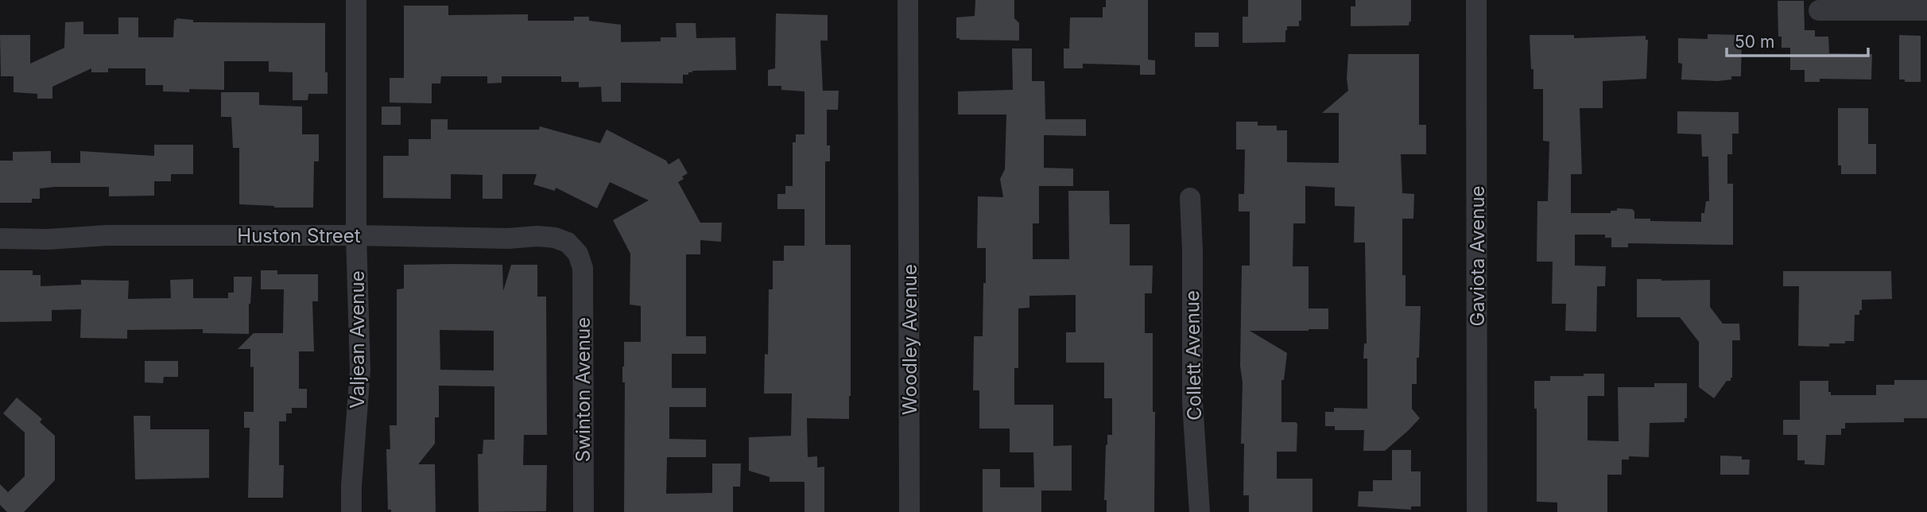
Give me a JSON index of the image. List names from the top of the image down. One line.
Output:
{"streets":{"street":["Huston Street","Gaviota Avenue","Valjean Avenue","Woodley Avenue","Collett Avenue","Swinton Avenue"]},"crossings":[["Huston Street","Valjean Avenue"],["Huston Street","Swinton Avenue"]],"scale_bar":"50 m"}
